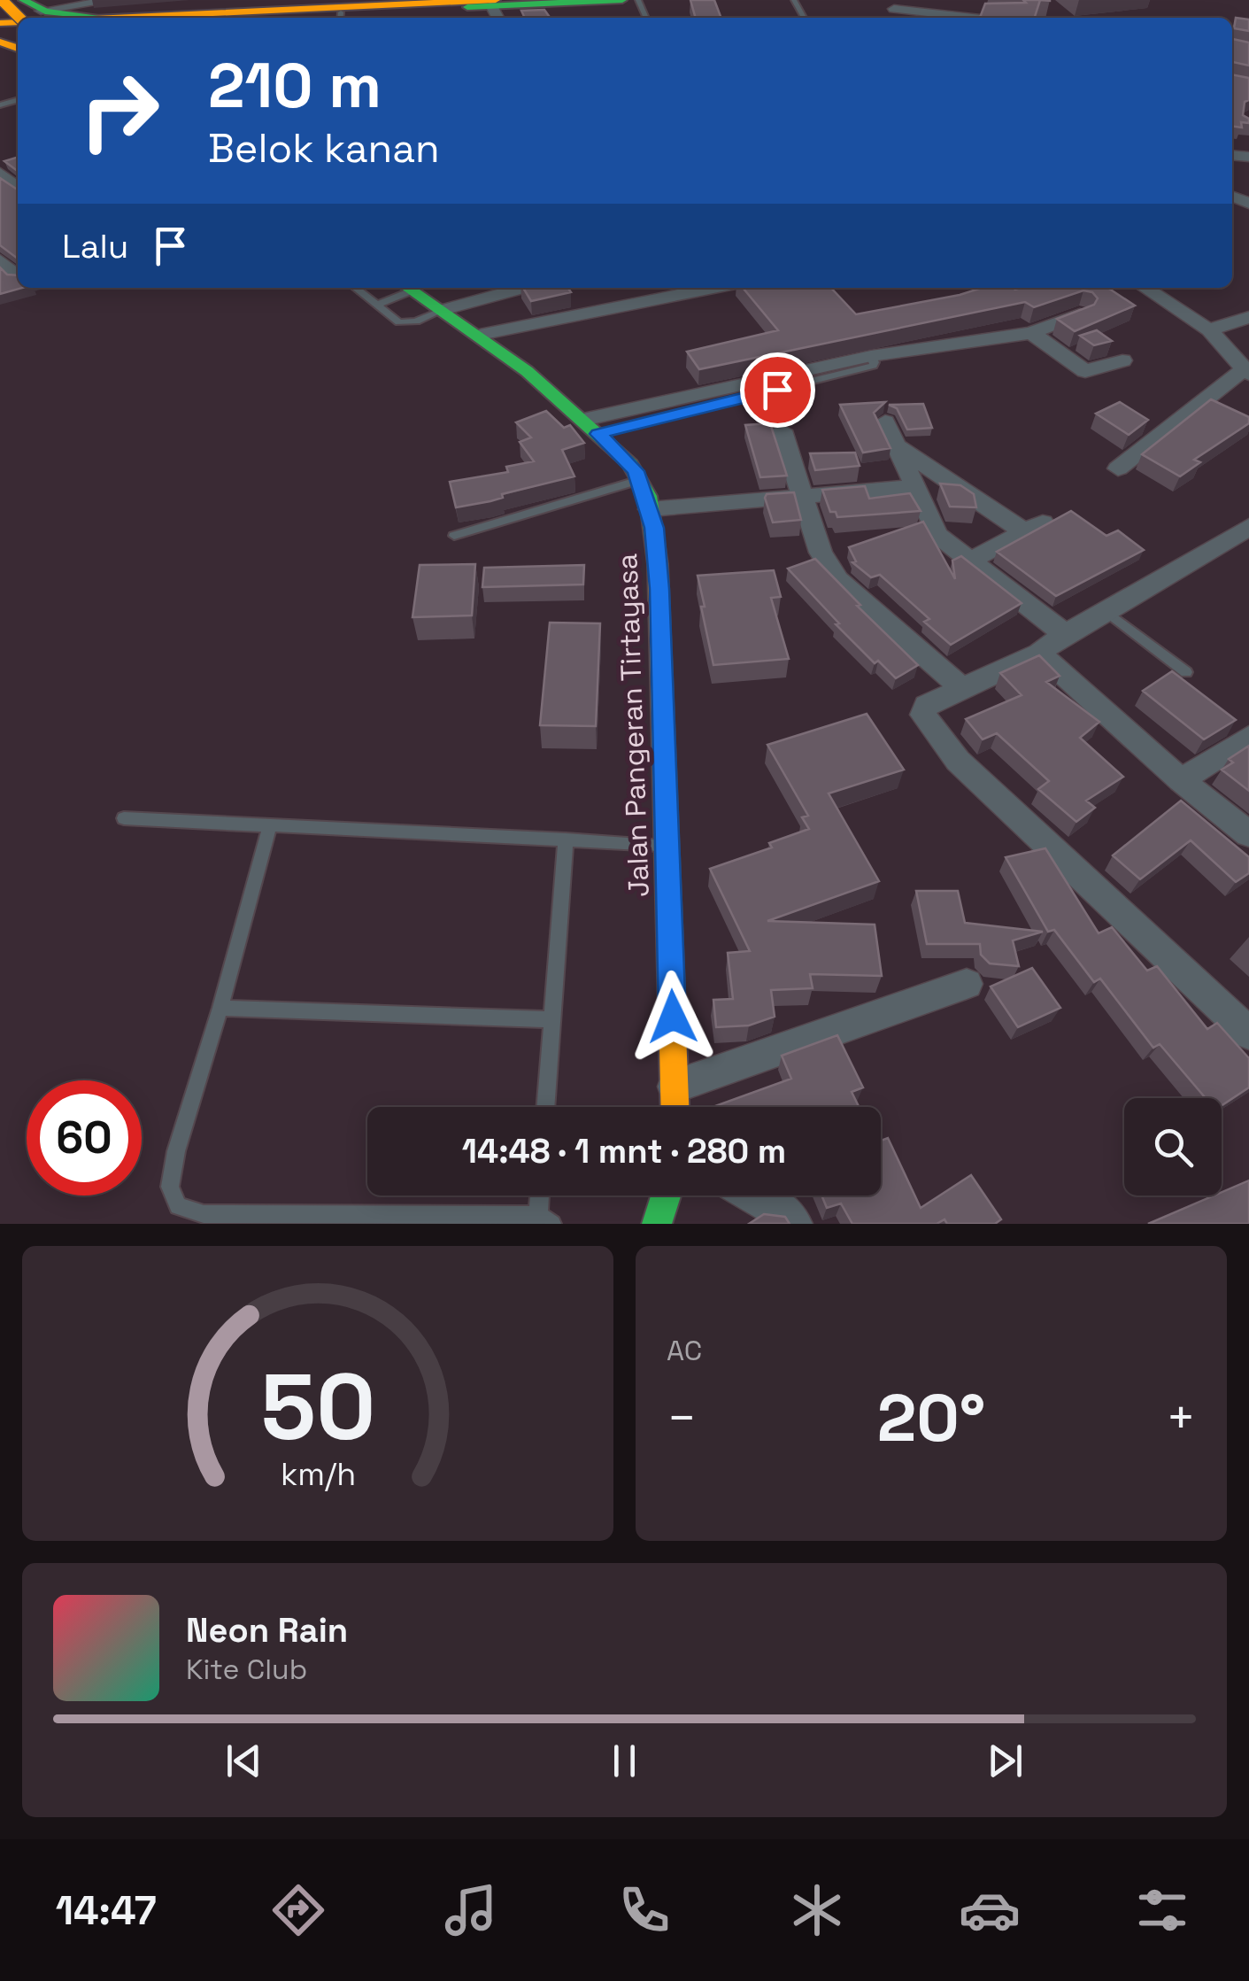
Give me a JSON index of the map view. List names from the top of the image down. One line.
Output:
{"streets":{"main road":["Jalan Pangeran Tirtayasa"]},"page":{"turn":["210 m","Belok kanan"],"then":"Lalu","limit":"60","trip":"14:48 · 1 mnt · 280 m","tile":"AC","heat":["−","20°","+"],"song":["Neon Rain","Kite Club"],"tabs":"14:47","gauge":["50","km/h"]}}
